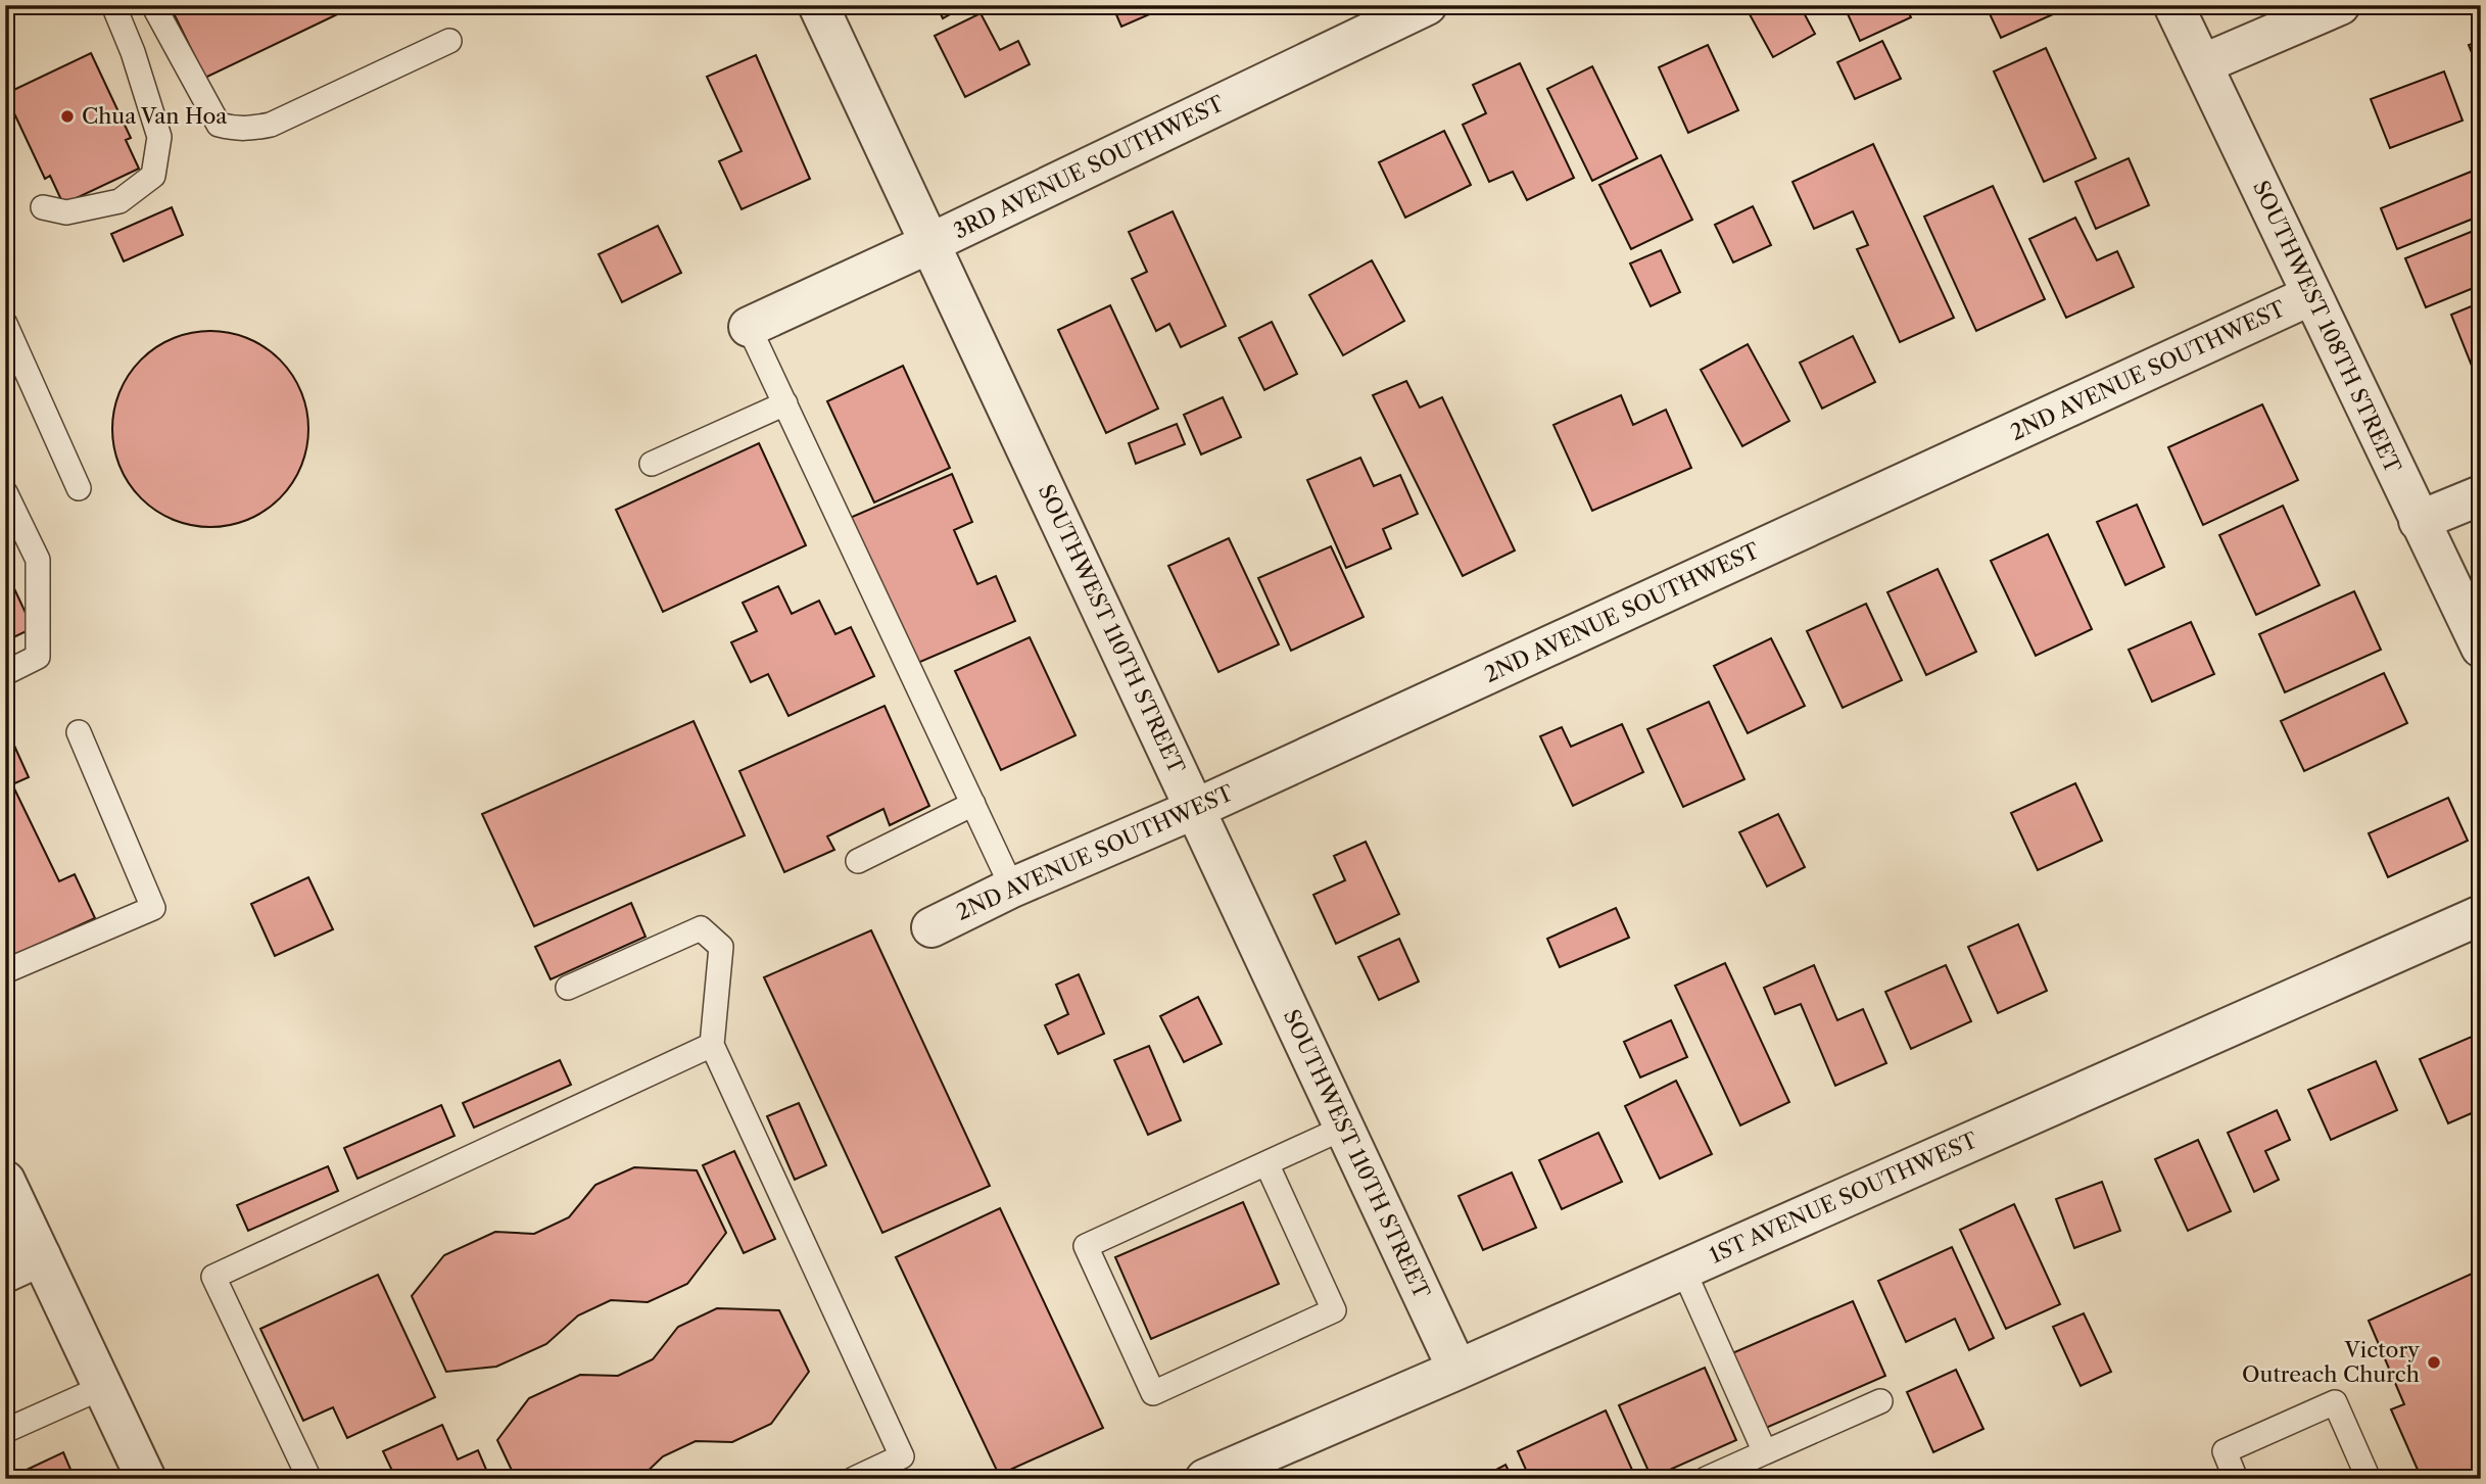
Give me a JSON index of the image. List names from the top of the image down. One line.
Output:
{"streets":{"street":["3RD AVENUE SOUTHWEST","SOUTHWEST 108TH STREET","2ND AVENUE SOUTHWEST","SOUTHWEST 110TH STREET","1ST AVENUE SOUTHWEST"]},"crossings":[["3RD AVENUE SOUTHWEST","SOUTHWEST 110TH STREET"],["SOUTHWEST 108TH STREET","2ND AVENUE SOUTHWEST"],["2ND AVENUE SOUTHWEST","SOUTHWEST 110TH STREET"],["SOUTHWEST 110TH STREET","1ST AVENUE SOUTHWEST"]],"places":["Chua Van Hoa","Victory Outreach Church"]}
